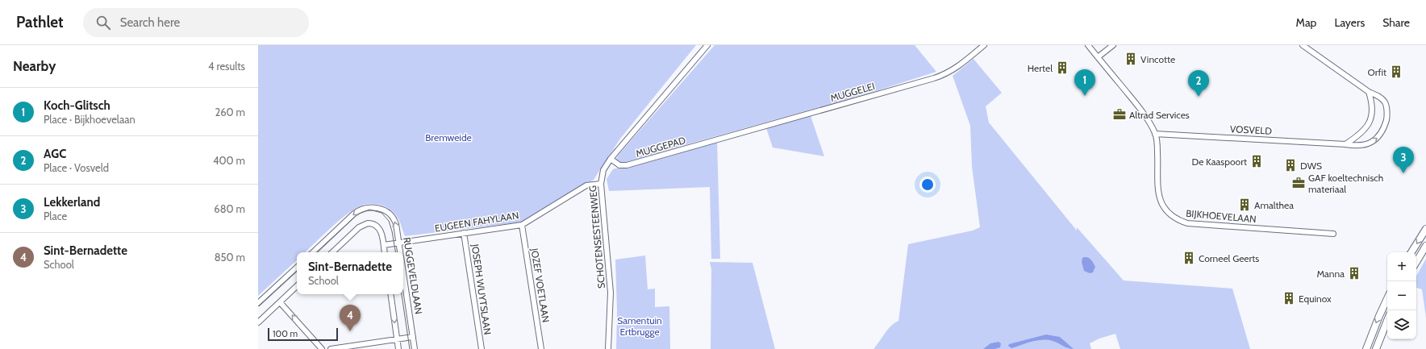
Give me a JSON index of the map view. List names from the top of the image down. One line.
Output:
{"streets":{"street":["MUGGELEI","VOSVELD","MUGGEPAD","BIJKHOEVELAAN","EUGEEN FAHYLAAN","SCHOTENSESTEENWEG","RUGGEVELDLAAN","JOZEF VOETLAAN","JOSEPH WUYTSLAAN"]},"crossings":[["MUGGELEI","MUGGEPAD"],["VOSVELD","BIJKHOEVELAAN"],["MUGGEPAD","SCHOTENSESTEENWEG"],["EUGEEN FAHYLAAN","SCHOTENSESTEENWEG"],["EUGEEN FAHYLAAN","RUGGEVELDLAAN"],["EUGEEN FAHYLAAN","JOZEF VOETLAAN"],["EUGEEN FAHYLAAN","JOSEPH WUYTSLAAN"]],"parks":["Bremweide","Samentuin Ertbrugge"],"places":{"building":["Vincotte","Hertel","Orfit","De Kaaspoort","DWS","Amalthea","Corneel Geerts","Manna","Equinox"],"office":["Altrad Services","GAF koeltechnisch materiaal"]},"scale_bar":"100 m","page":{"header":"Pathlet","search":"Search here","nav":["Map","Layers","Share"],"heading":["Nearby","4 results"],"pins":["1","2","3","4"],"list":[{"mark":"1","name":"Koch-Glitsch","note":"Place · Bijkhoevelaan","value":"260 m"},{"mark":"2","name":"AGC","note":"Place · Vosveld","value":"400 m"},{"mark":"3","name":"Lekkerland","note":"Place","value":"680 m"},{"mark":"4","name":"Sint-Bernadette","note":"School","value":"850 m"}],"map_buttons":["+","−"],"popup":["Sint-Bernadette","School"],"scale":"100 m"}}
